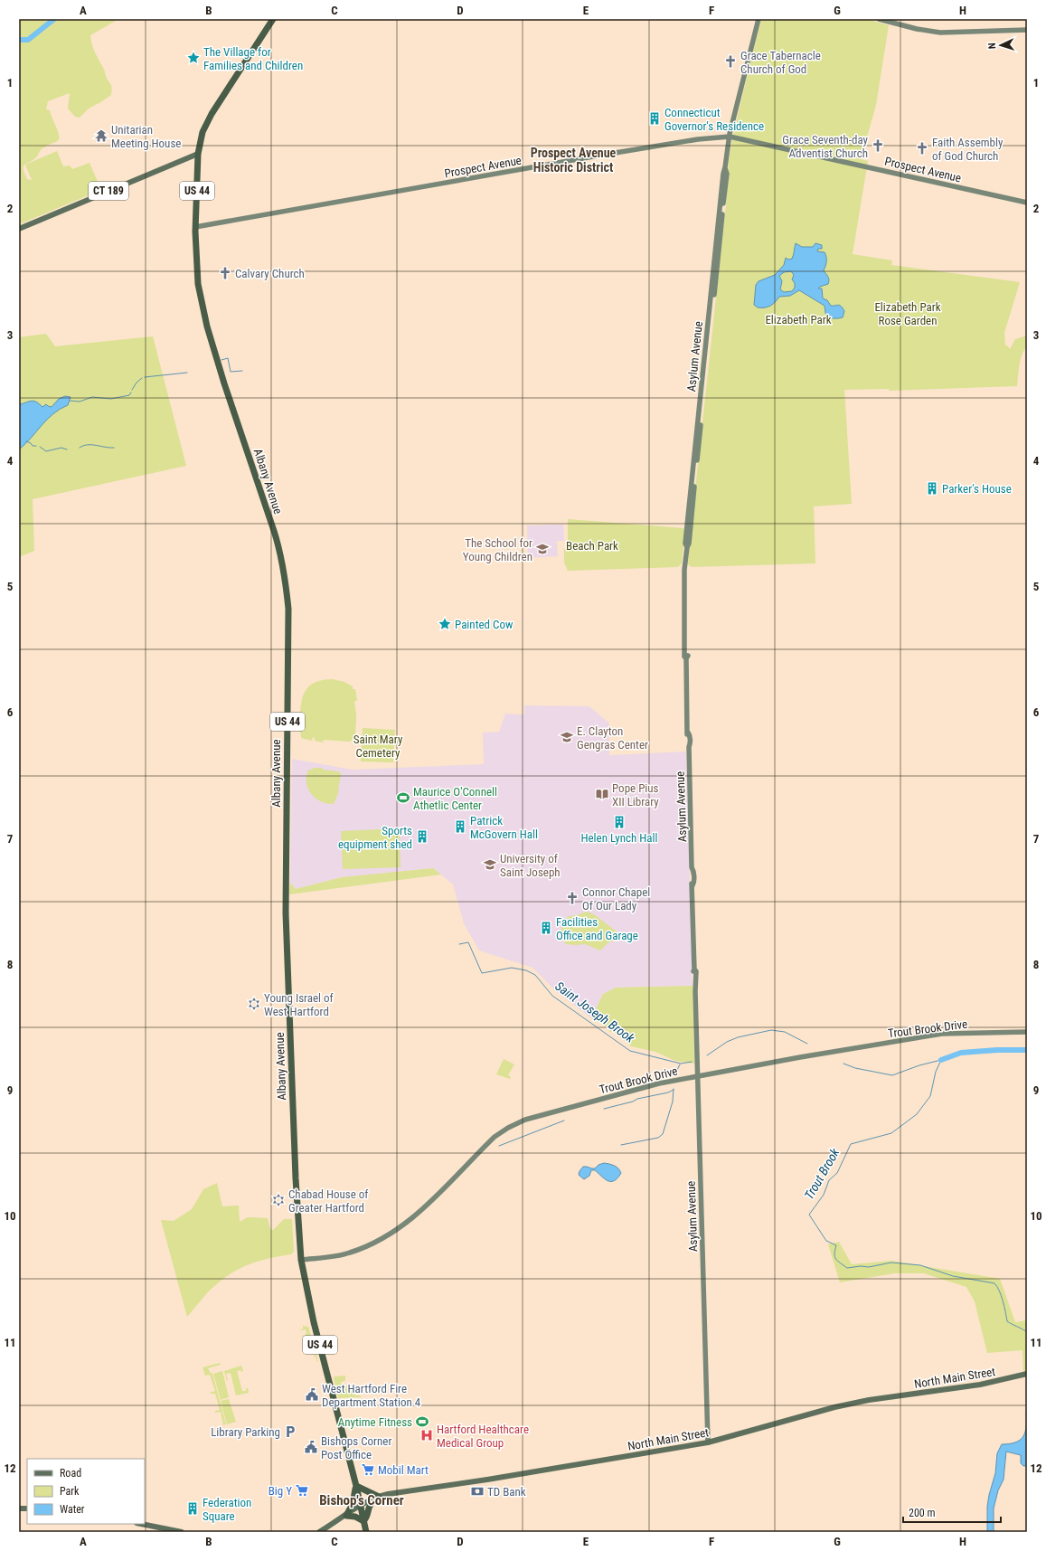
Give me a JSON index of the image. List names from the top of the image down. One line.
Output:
{"streets":{"highway":["US 44","Albany Avenue"],"main road":["Prospect Avenue","CT 189","Asylum Avenue","Trout Brook Drive","North Main Street"]},"crossings":[["Prospect Avenue","Asylum Avenue"],["Prospect Avenue","Albany Avenue"],["CT 189","Albany Avenue"],["Asylum Avenue","Trout Brook Drive"],["Asylum Avenue","North Main Street"],["Albany Avenue","Trout Brook Drive"],["Albany Avenue","North Main Street"]],"districts":["Prospect Avenue Historic District","Bishop's Corner"],"water":["Saint Joseph Brook","Trout Brook"],"parks":["Elizabeth Park Rose Garden","Elizabeth Park","Beach Park","Saint Mary Cemetery"],"places":{"place":["The Village for Families and Children","Painted Cow"],"church":["Grace Tabernacle Church of God","Grace Seventh-day Adventist Church","Faith Assembly of God Church","Calvary Church","Connor Chapel Of Our Lady"],"building":["Connecticut Governor's Residence","Parker's House","Helen Lynch Hall","Patrick McGovern Hall","Sports equipment shed","Facilities Office and Garage","Federation Square"],"temple":["Unitarian Meeting House"],"school or university":["The School for Young Children","E. Clayton Gengras Center","University of Saint Joseph"],"library":["Pope Pius XII Library"],"sports":["Maurice O'Connell Athetlic Center","Anytime Fitness"],"synagogue":["Young Israel of West Hartford","Chabad House of Greater Hartford"],"public building":["West Hartford Fire Department Station 4","Bishops Corner Post Office"],"parking":["Library Parking"],"hospital":["Hartford Healthcare Medical Group"],"supermarket":["Mobil Mart","Big Y"],"bank":["TD Bank"]},"legend":["Road","Park","Water"],"scale_bar":"200 m","north":"left","grid":{"columns":["A","B","C","D","E","F","G","H"],"rows":["1","2","3","4","5","6","7","8","9","10","11","12"]}}
